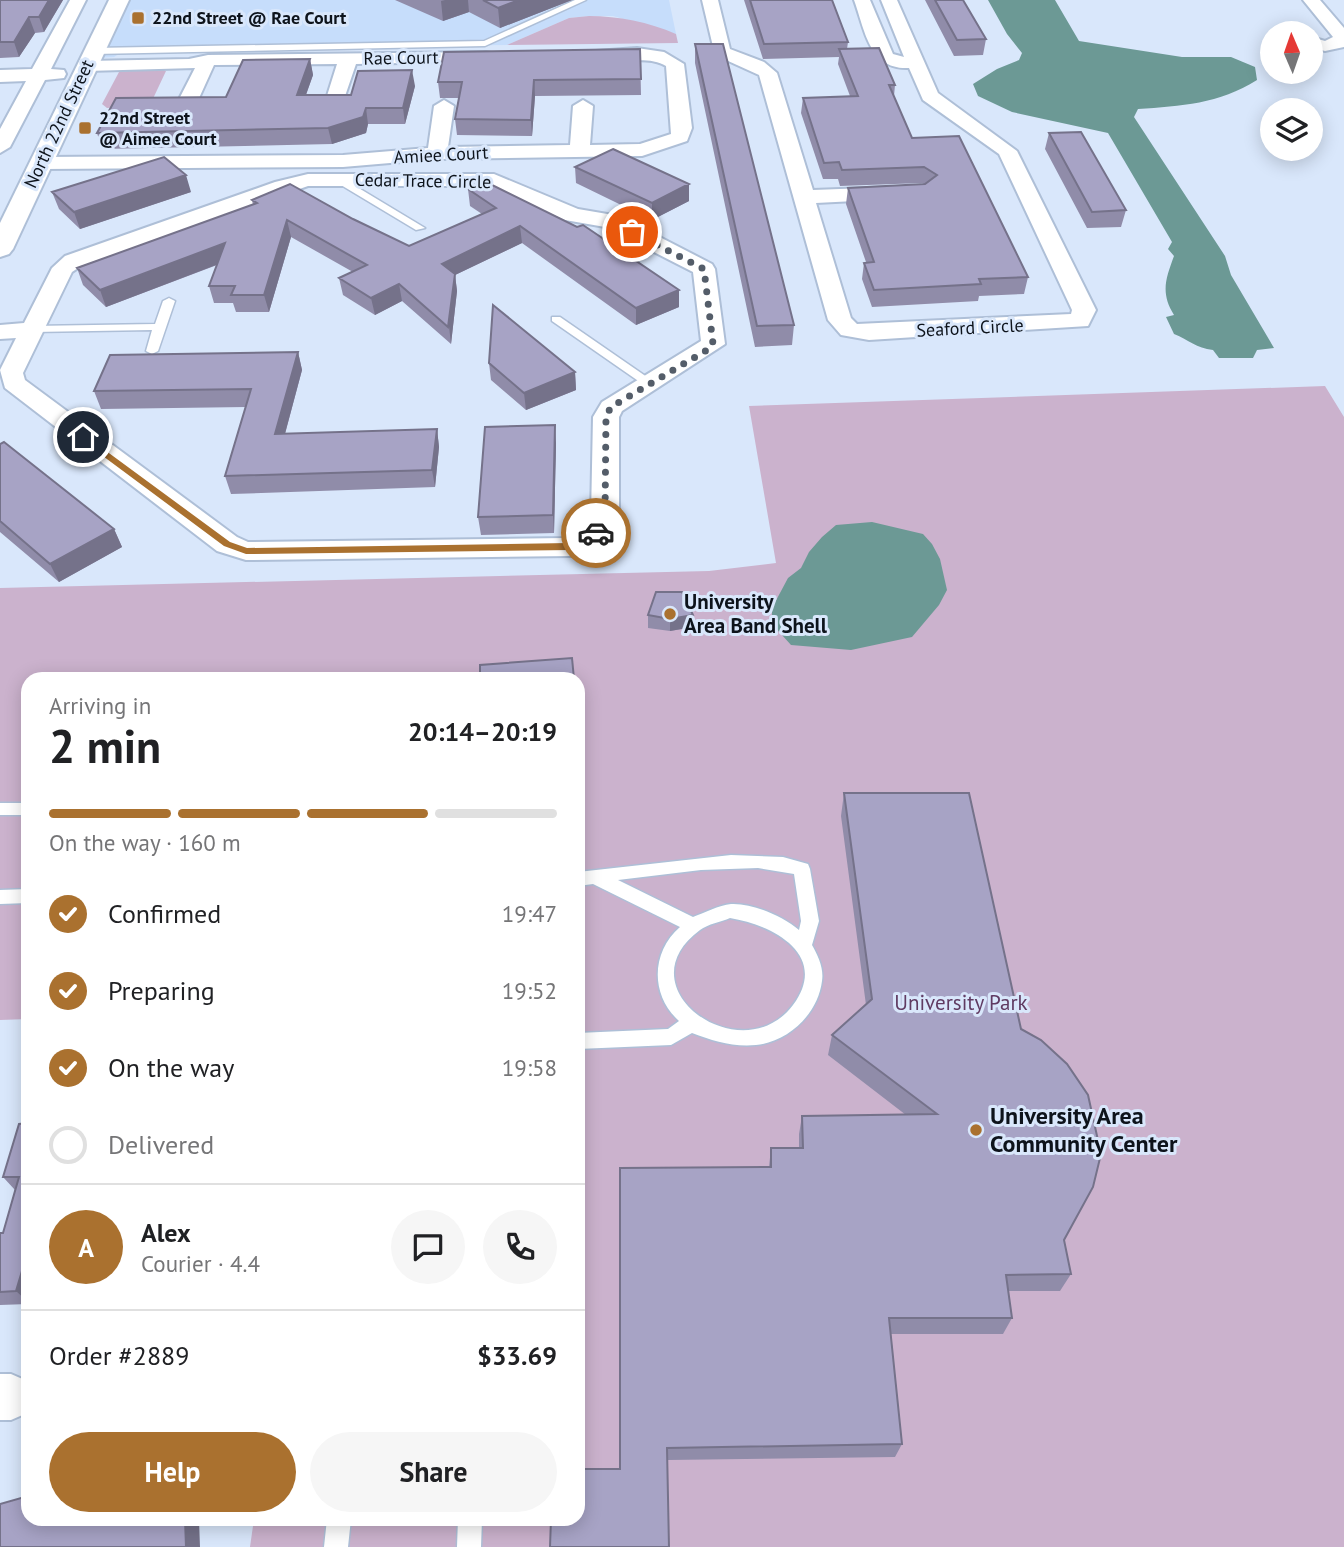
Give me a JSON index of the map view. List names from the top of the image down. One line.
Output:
{"streets":{"street":["Rae Court","North 22nd Street","Amiee Court","Cedar Trace Circle","Seaford Circle"]},"crossings":[["Rae Court","North 22nd Street"],["North 22nd Street","Amiee Court"]],"parks":["University Park"],"places":{"transit":["22nd Street @ Rae Court","22nd Street @ Aimee Court"],"other":["University Area Band Shell","University Area Community Center"]},"north":"top","page":{"heading":["2 min","Arriving in","20:14–20:19"],"panel":["Alex","Courier · 4.4","Order #2889","$33.69"],"bar":"On the way · 160 m","list":[["Confirmed","19:47"],["Preparing","19:52"],["On the way","19:58"],"Delivered"],"round":"A","buttons":["Help","Share"]}}
